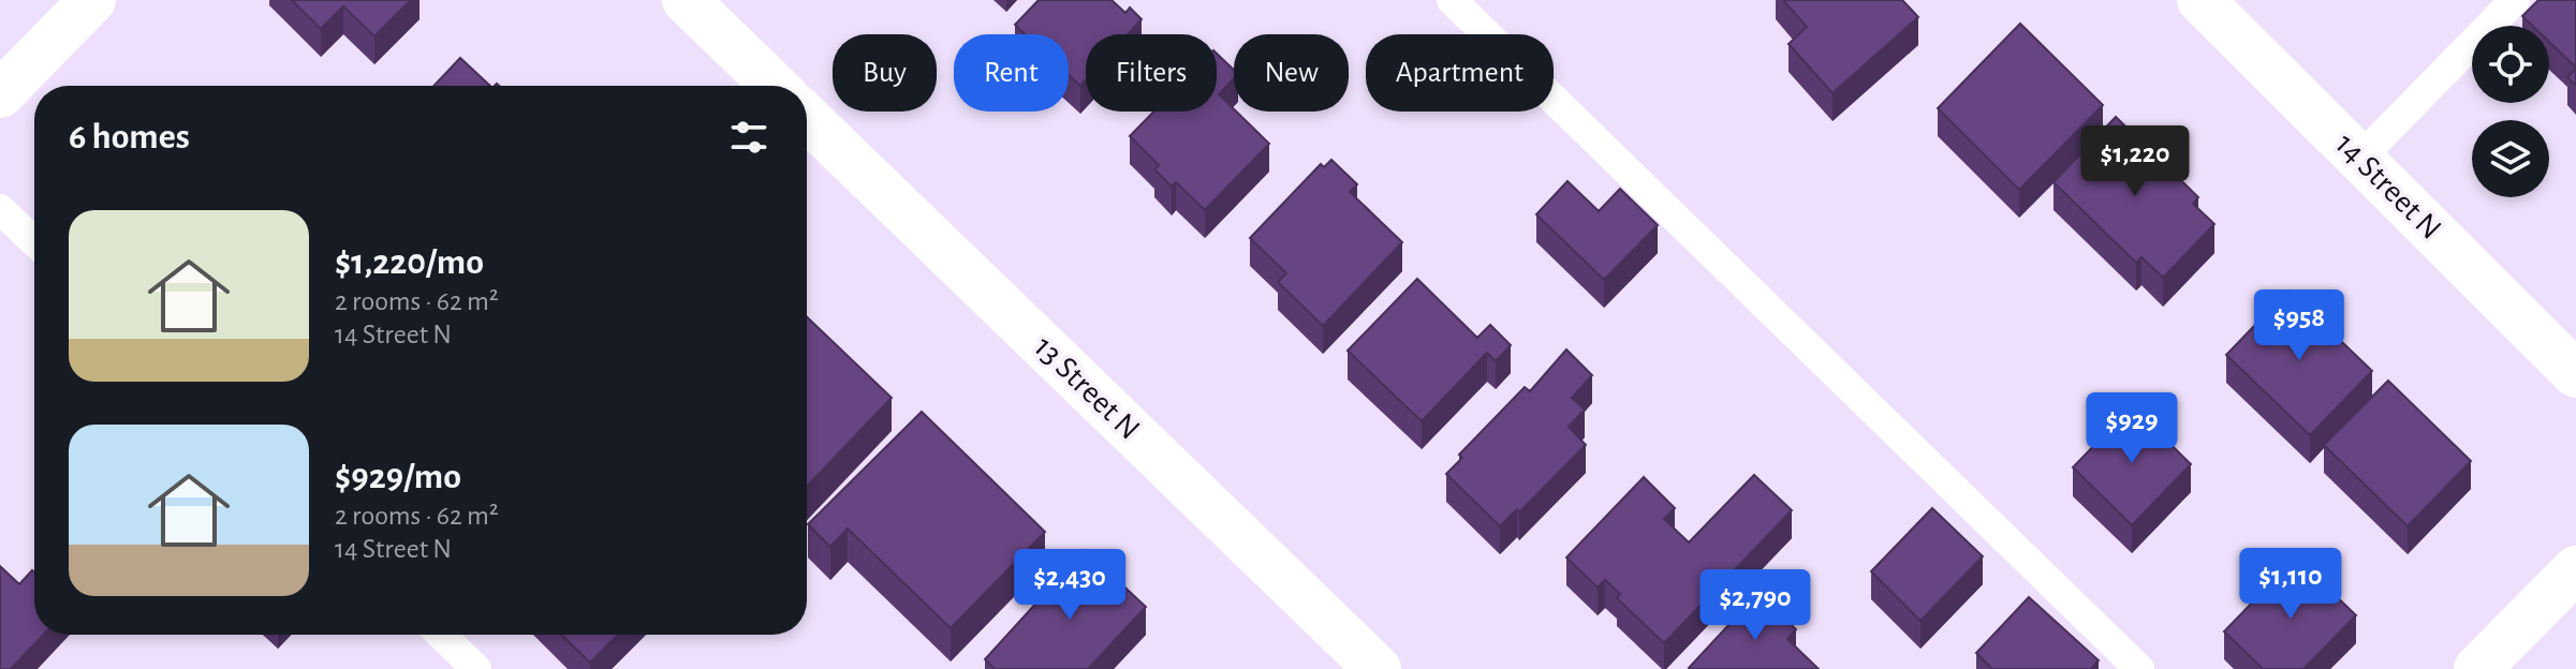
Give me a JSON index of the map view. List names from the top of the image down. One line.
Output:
{"streets":{"street":["14 Street N","13 Street N"]},"page":{"chip":["Buy","Rent","Filters","New","Apartment"],"heading":"6 homes","price":["$1,220","$958","$929","$1,110","$2,430","$2,790"],"list":[{"name":"$1,220/mo","note":"2 rooms · 62 m² · 14 Street N"},{"name":"$929/mo","note":"2 rooms · 62 m² · 14 Street N"}]}}
